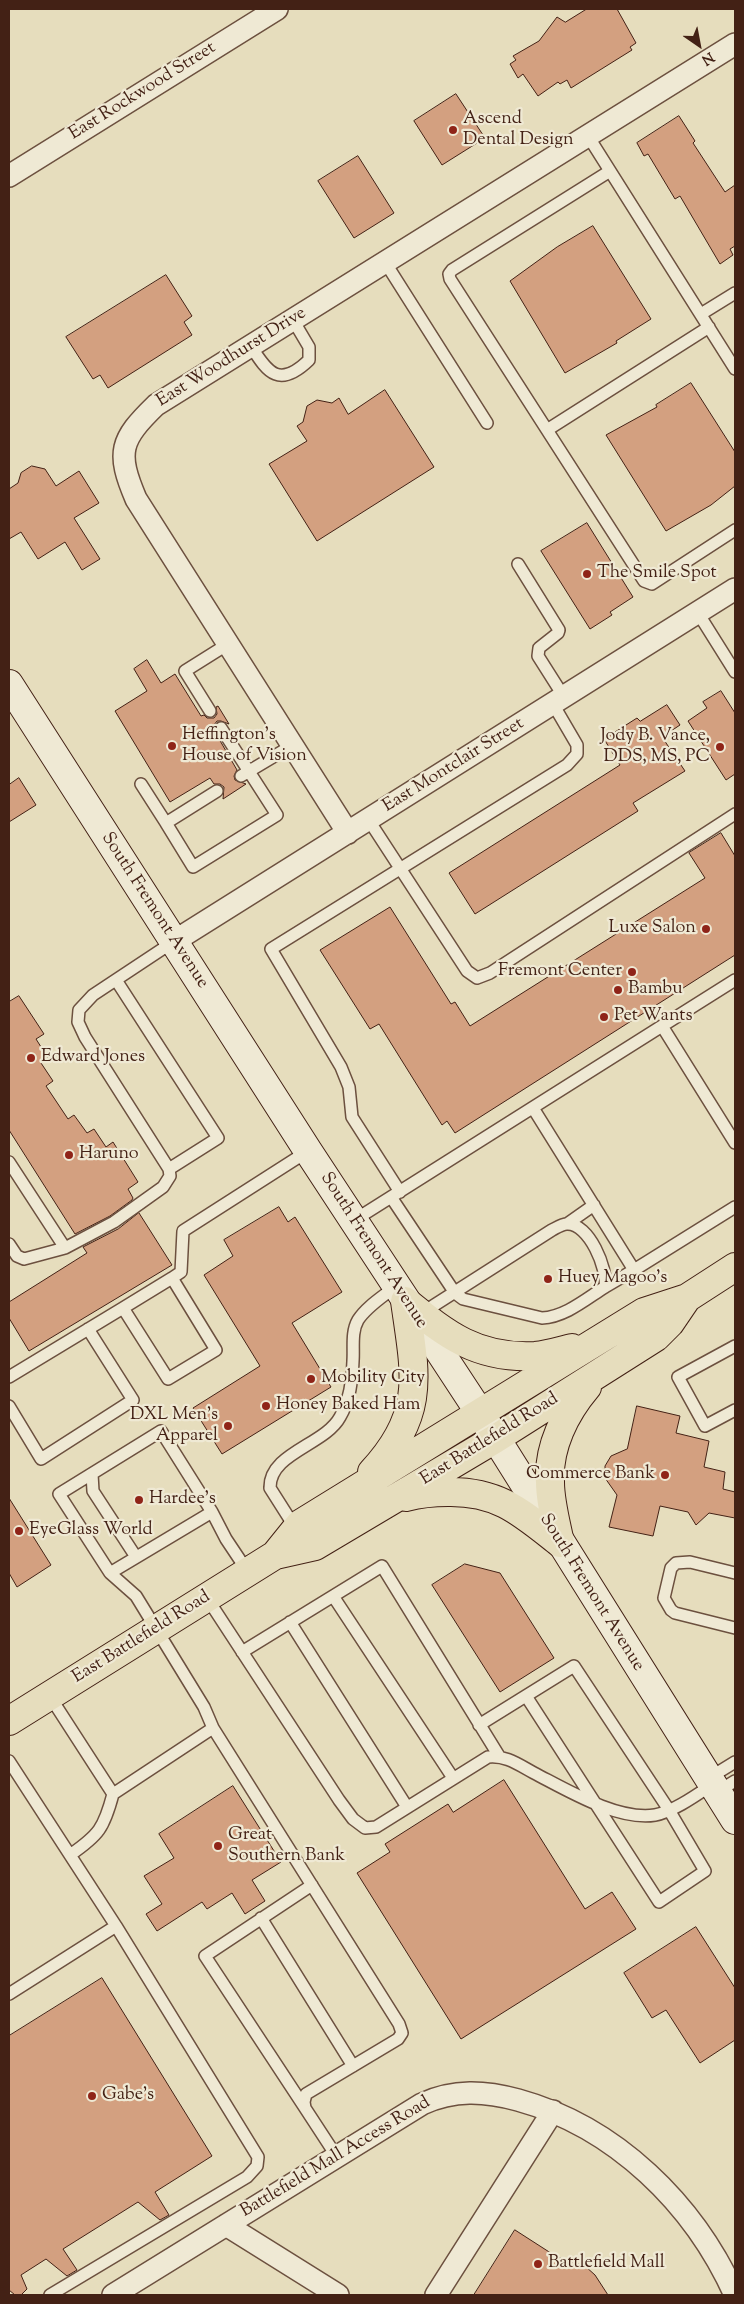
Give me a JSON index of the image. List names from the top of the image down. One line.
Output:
{"streets":{"main road":["South Fremont Avenue","East Battlefield Road"],"street":["East Rockwood Street","East Woodhurst Drive","East Montclair Street","Battlefield Mall Access Road"]},"crossings":[["East Woodhurst Drive","East Montclair Street"],["East Montclair Street","South Fremont Avenue"],["South Fremont Avenue","East Battlefield Road"]],"places":["Ascend Dental Design","The Smile Spot","Heffington's House of Vision","Jody B. Vance, DDS, MS, PC","Luxe Salon","Fremont Center","Bambu","Pet Wants","Edward Jones","Haruno","Huey Magoo's","Mobility City","Honey Baked Ham","DXL Men's Apparel","Commerce Bank","Hardee's","EyeGlass World","Great Southern Bank","Gabe's","Battlefield Mall"],"north":"bottom right"}
